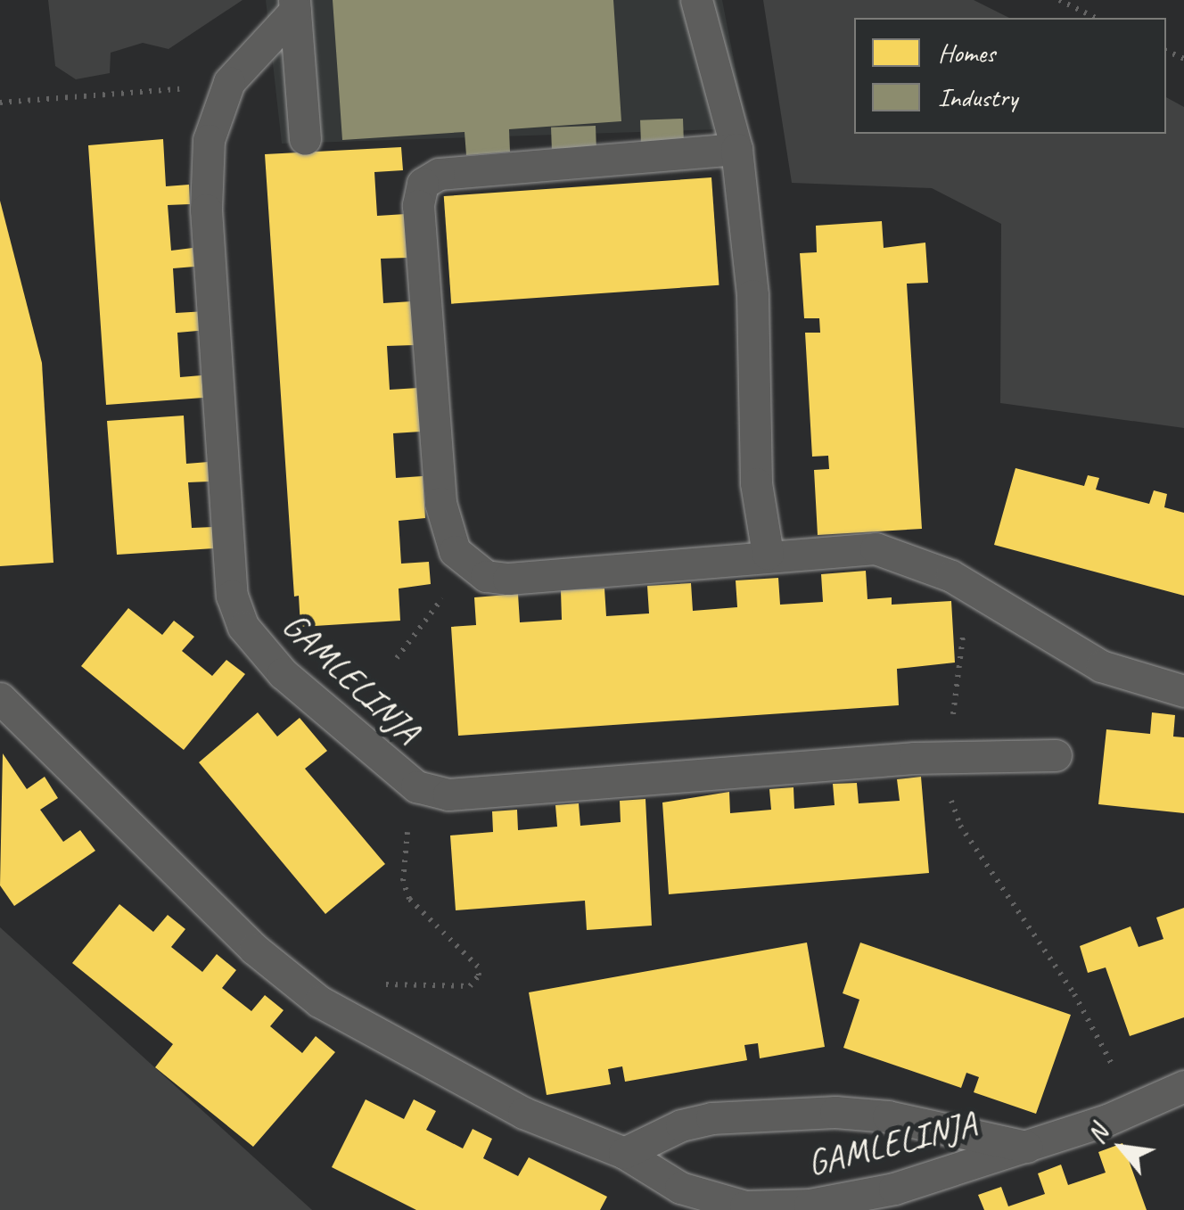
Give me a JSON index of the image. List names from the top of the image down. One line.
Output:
{"streets":{"lane":["GAMLELINJA"]},"legend":["Homes","Industry"],"north":"top left"}
